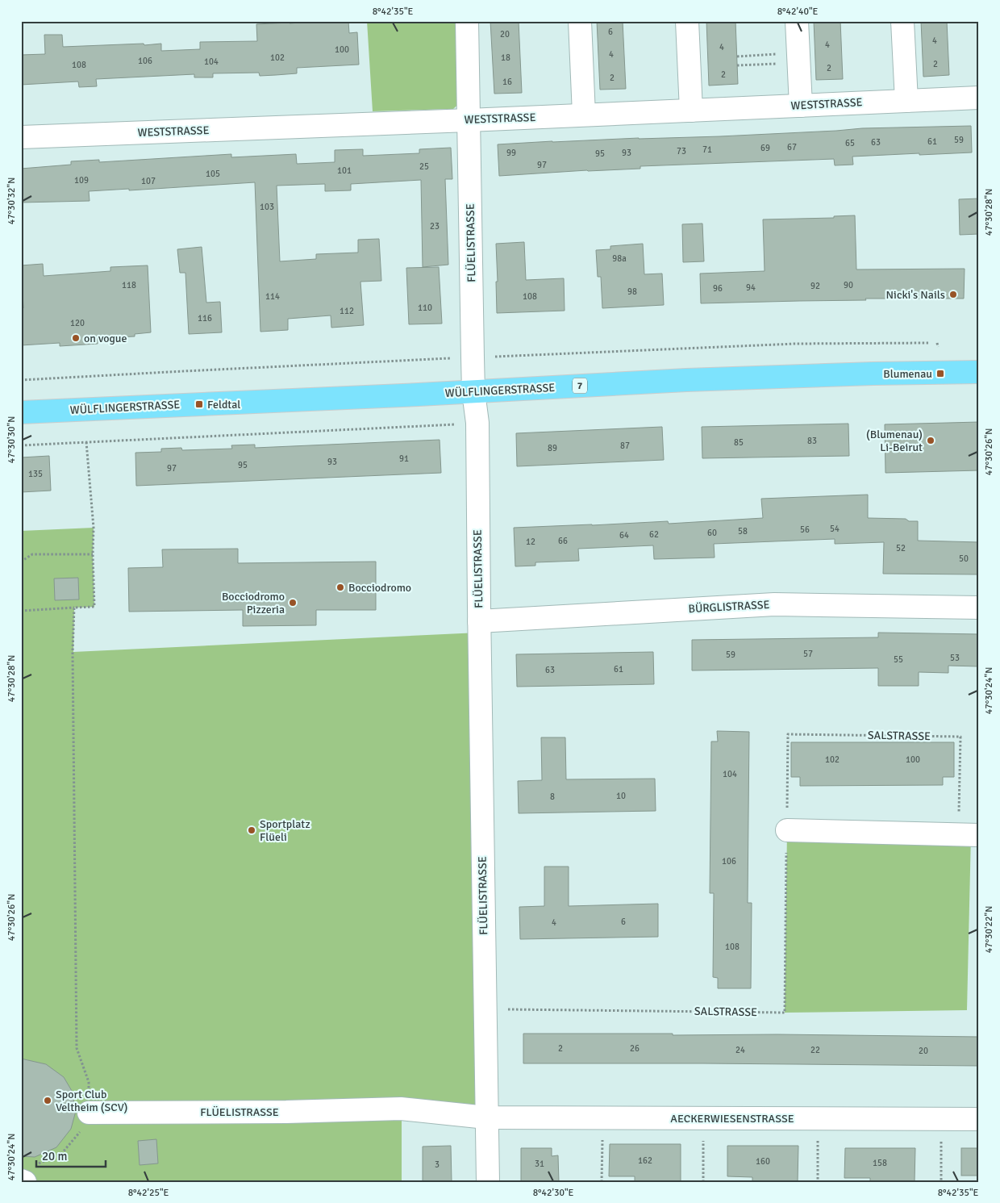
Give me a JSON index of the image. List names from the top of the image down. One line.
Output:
{"streets":{"main road":["7","WÜLFLINGERSTRASSE"],"street":["WESTSTRASSE","FLÜELISTRASSE","BÜRGLISTRASSE","AECKERWIESENSTRASSE"],"path":["SALSTRASSE"]},"crossings":[["WESTSTRASSE","FLÜELISTRASSE"],["FLÜELISTRASSE","WÜLFLINGERSTRASSE"],["FLÜELISTRASSE","BÜRGLISTRASSE"],["FLÜELISTRASSE","SALSTRASSE"],["FLÜELISTRASSE","AECKERWIESENSTRASSE"]],"places":{"other":["Nicki's Nails","on vogue","(Blumenau) Li-Beirut","Bocciodromo","Bocciodromo Pizzeria","Sportplatz Flüeli","Sport Club Veltheim (SCV)"],"transit":["Blumenau","Feldtal"]},"house_numbers":["6","20","4","4","4","100","4","102","18","106","104","2","108","2","2","2","16","59","61","63","65","67","69","71","73","99","93","95","97","25","101","105","109","107","103","23","98a","118","90","92","94","96","98","114","108","110","112","116","120","83","85","87","89","91","93","95","97","135","54","56","58","60","62","64","66","12","52","50","57","59","53","55","61","63","102","100","104","10","8","106","6","4","108","2","26","24","22","20","162","160","158","31","3"],"scale_bar":"20 m","coordinates":["8°42'35\"E","8°42'40\"E","47°30'32\"N","47°30'28\"N","47°30'30\"N","47°30'26\"N","47°30'24\"N","47°30'22\"N","8°42'25\"E","8°42'30\"E"]}
